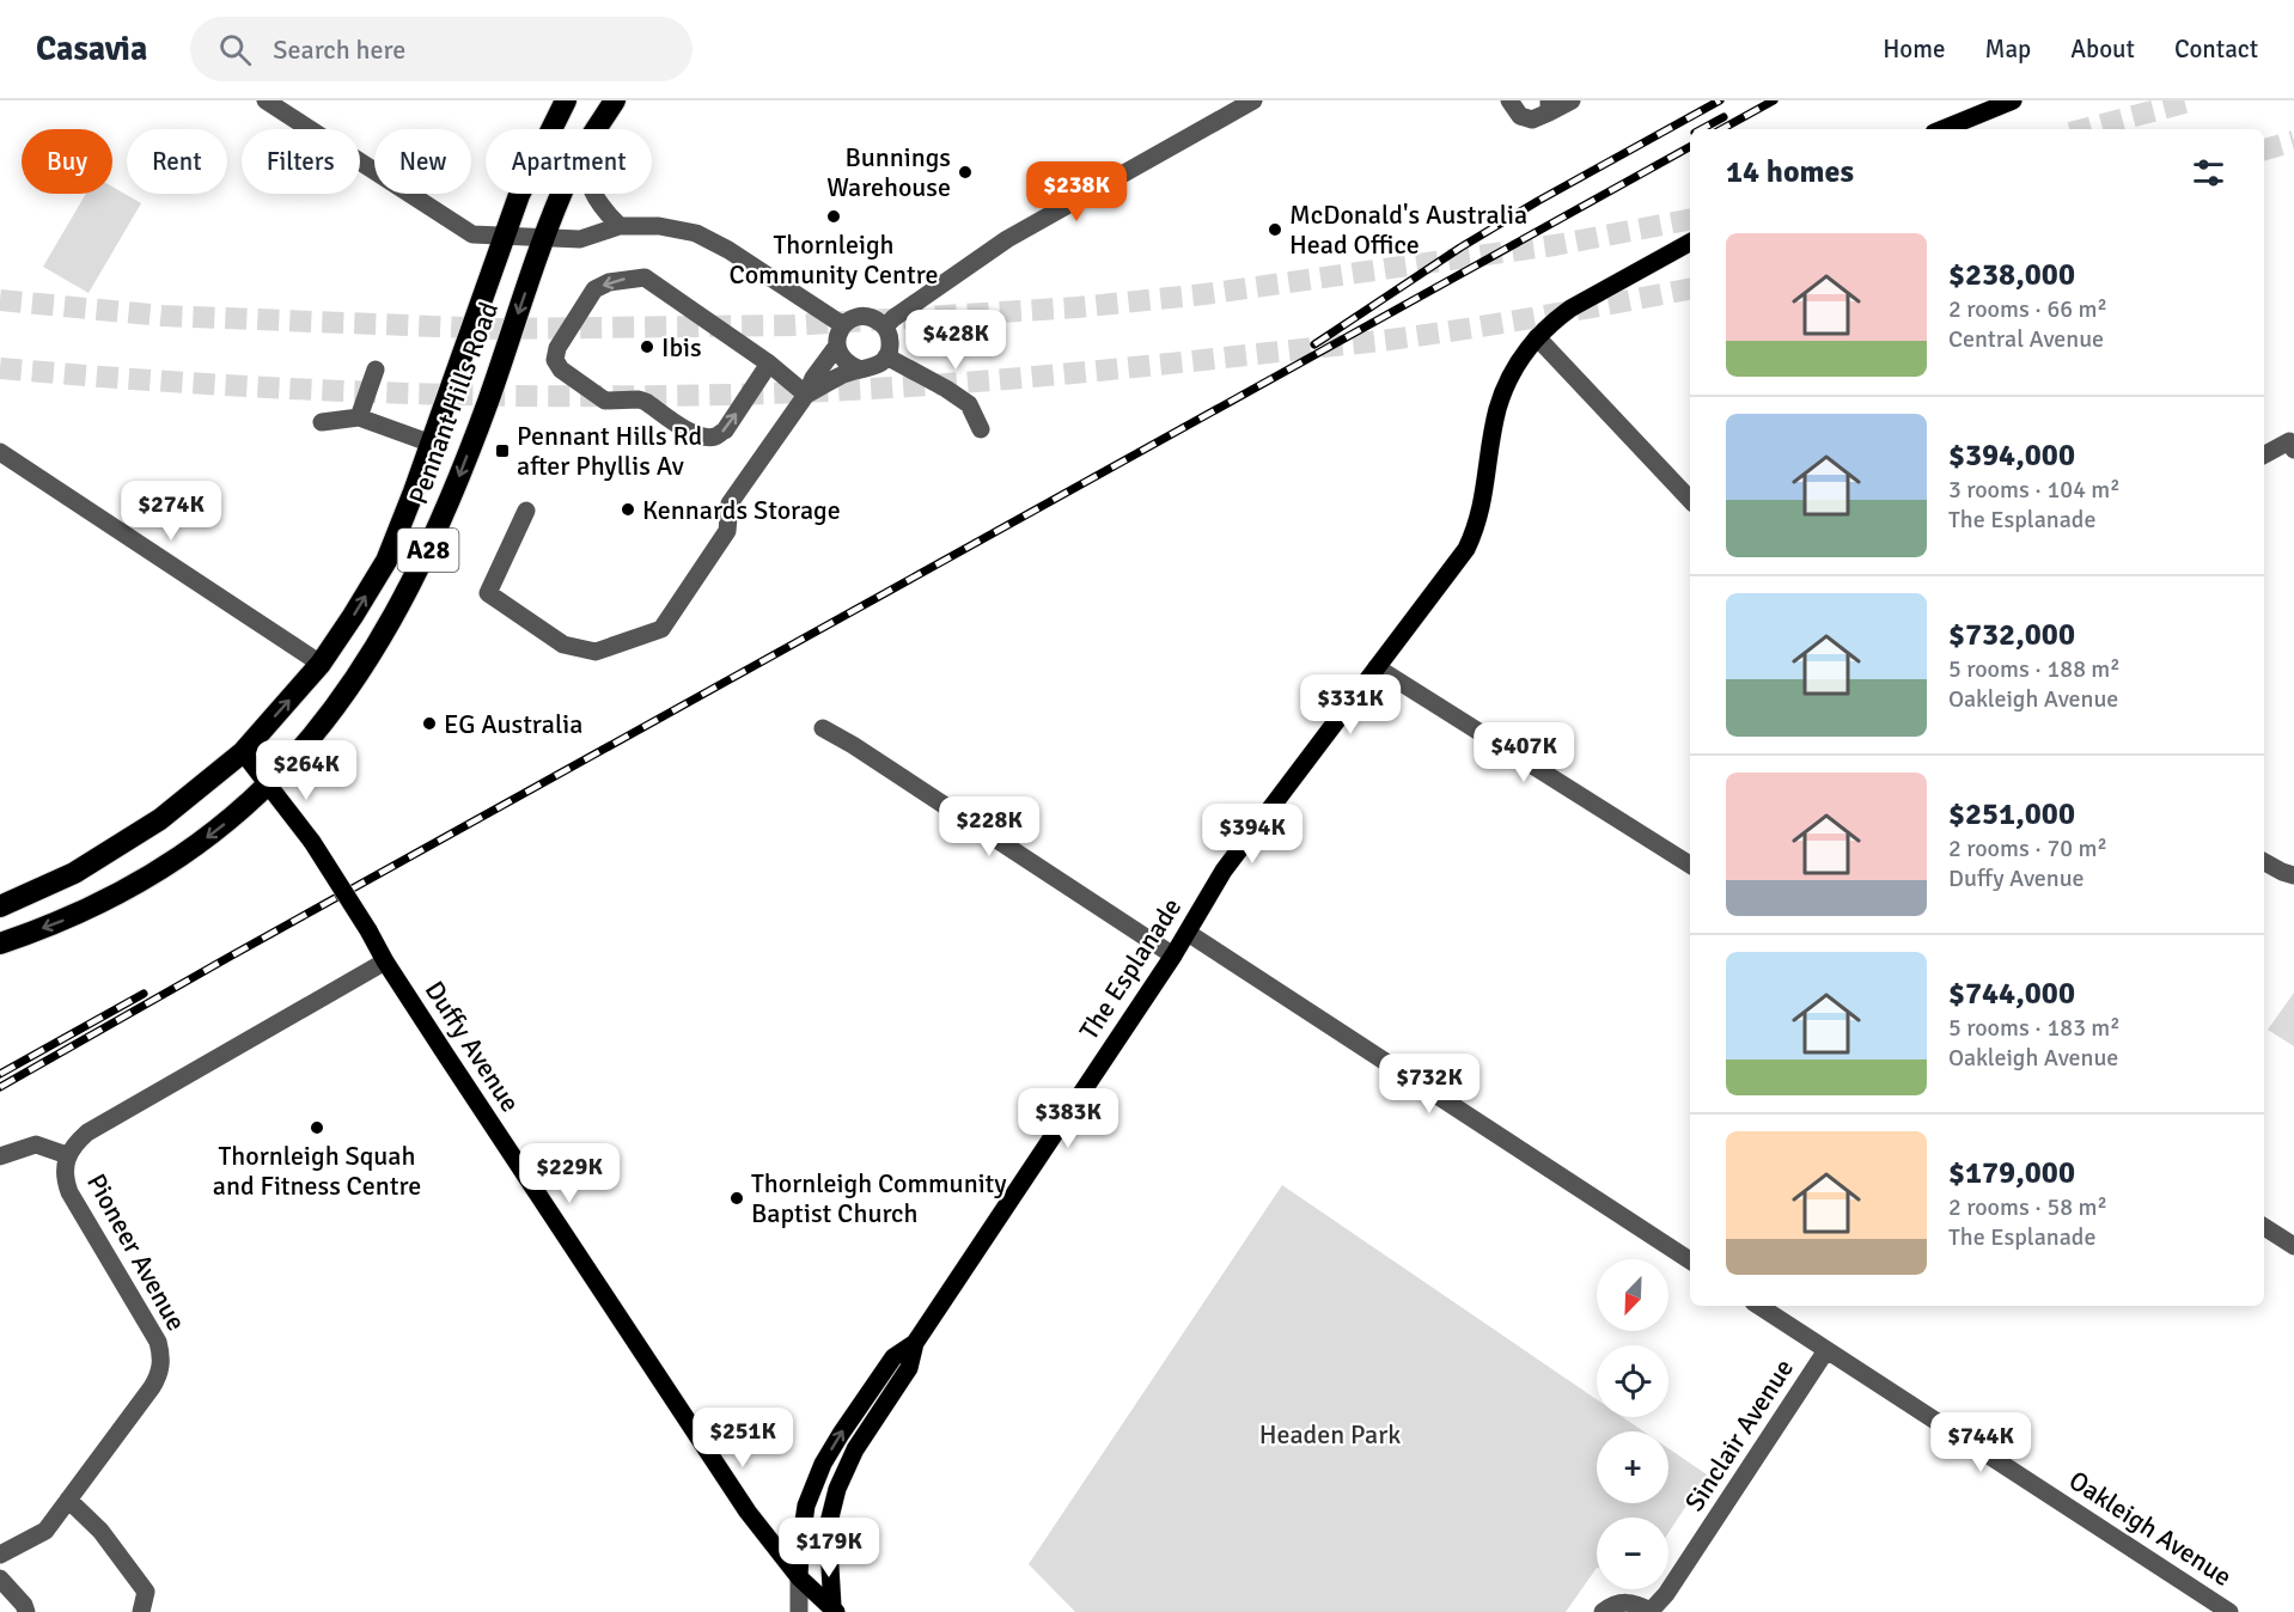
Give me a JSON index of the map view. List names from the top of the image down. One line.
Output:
{"streets":{"highway":["Pennant Hills Road","A28"],"main road":["The Esplanade","Duffy Avenue"],"street":["Pioneer Avenue","Sinclair Avenue","Oakleigh Avenue"]},"crossings":[["Pennant Hills Road","Duffy Avenue"],["The Esplanade","Duffy Avenue"],["Duffy Avenue","Pioneer Avenue"],["Sinclair Avenue","Oakleigh Avenue"]],"parks":["Headen Park"],"places":{"other":["Bunnings Warehouse","Thornleigh Community Centre","McDonald's Australia Head Office","Ibis","Kennards Storage","EG Australia","Thornleigh Squah and Fitness Centre","Thornleigh Community Baptist Church"],"transit":["Pennant Hills Rd after Phyllis Av"]},"north":"bottom left","page":{"header":"Casavia","search":"Search here","nav":["Home","Map","About","Contact"],"chip":["Buy","Rent","Filters","New","Apartment"],"heading":"14 homes","price":["$238K","$428K","$274K","$331K","$407K","$264K","$228K","$394K","$732K","$383K","$229K","$251K","$744K","$179K"],"list":[{"name":"$238,000","note":"2 rooms · 66 m² · Central Avenue"},{"name":"$394,000","note":"3 rooms · 104 m² · The Esplanade"},{"name":"$732,000","note":"5 rooms · 188 m² · Oakleigh Avenue"},{"name":"$251,000","note":"2 rooms · 70 m² · Duffy Avenue"},{"name":"$744,000","note":"5 rooms · 183 m² · Oakleigh Avenue"},{"name":"$179,000","note":"2 rooms · 58 m² · The Esplanade"}],"map_buttons":["+","−"]}}
